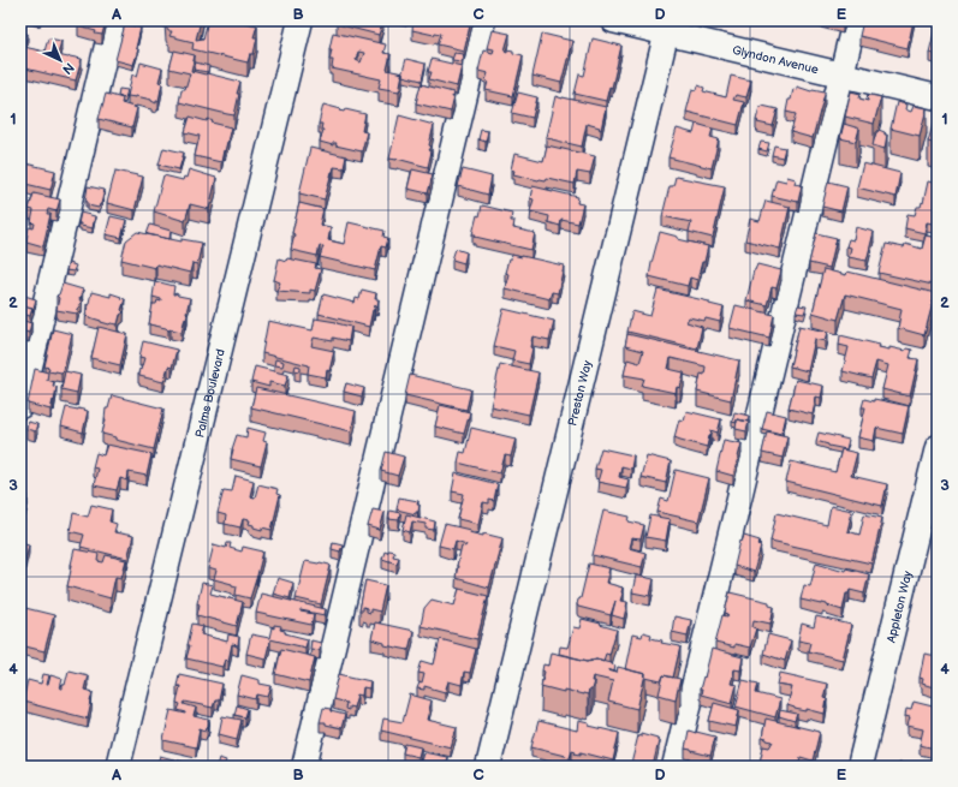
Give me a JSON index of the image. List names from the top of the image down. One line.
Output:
{"streets":{"street":["Glyndon Avenue","Palms Boulevard","Preston Way","Appleton Way"]},"crossings":[["Glyndon Avenue","Preston Way"]],"north":"bottom right","grid":{"columns":["A","B","C","D","E"],"rows":["1","2","3","4"]}}
